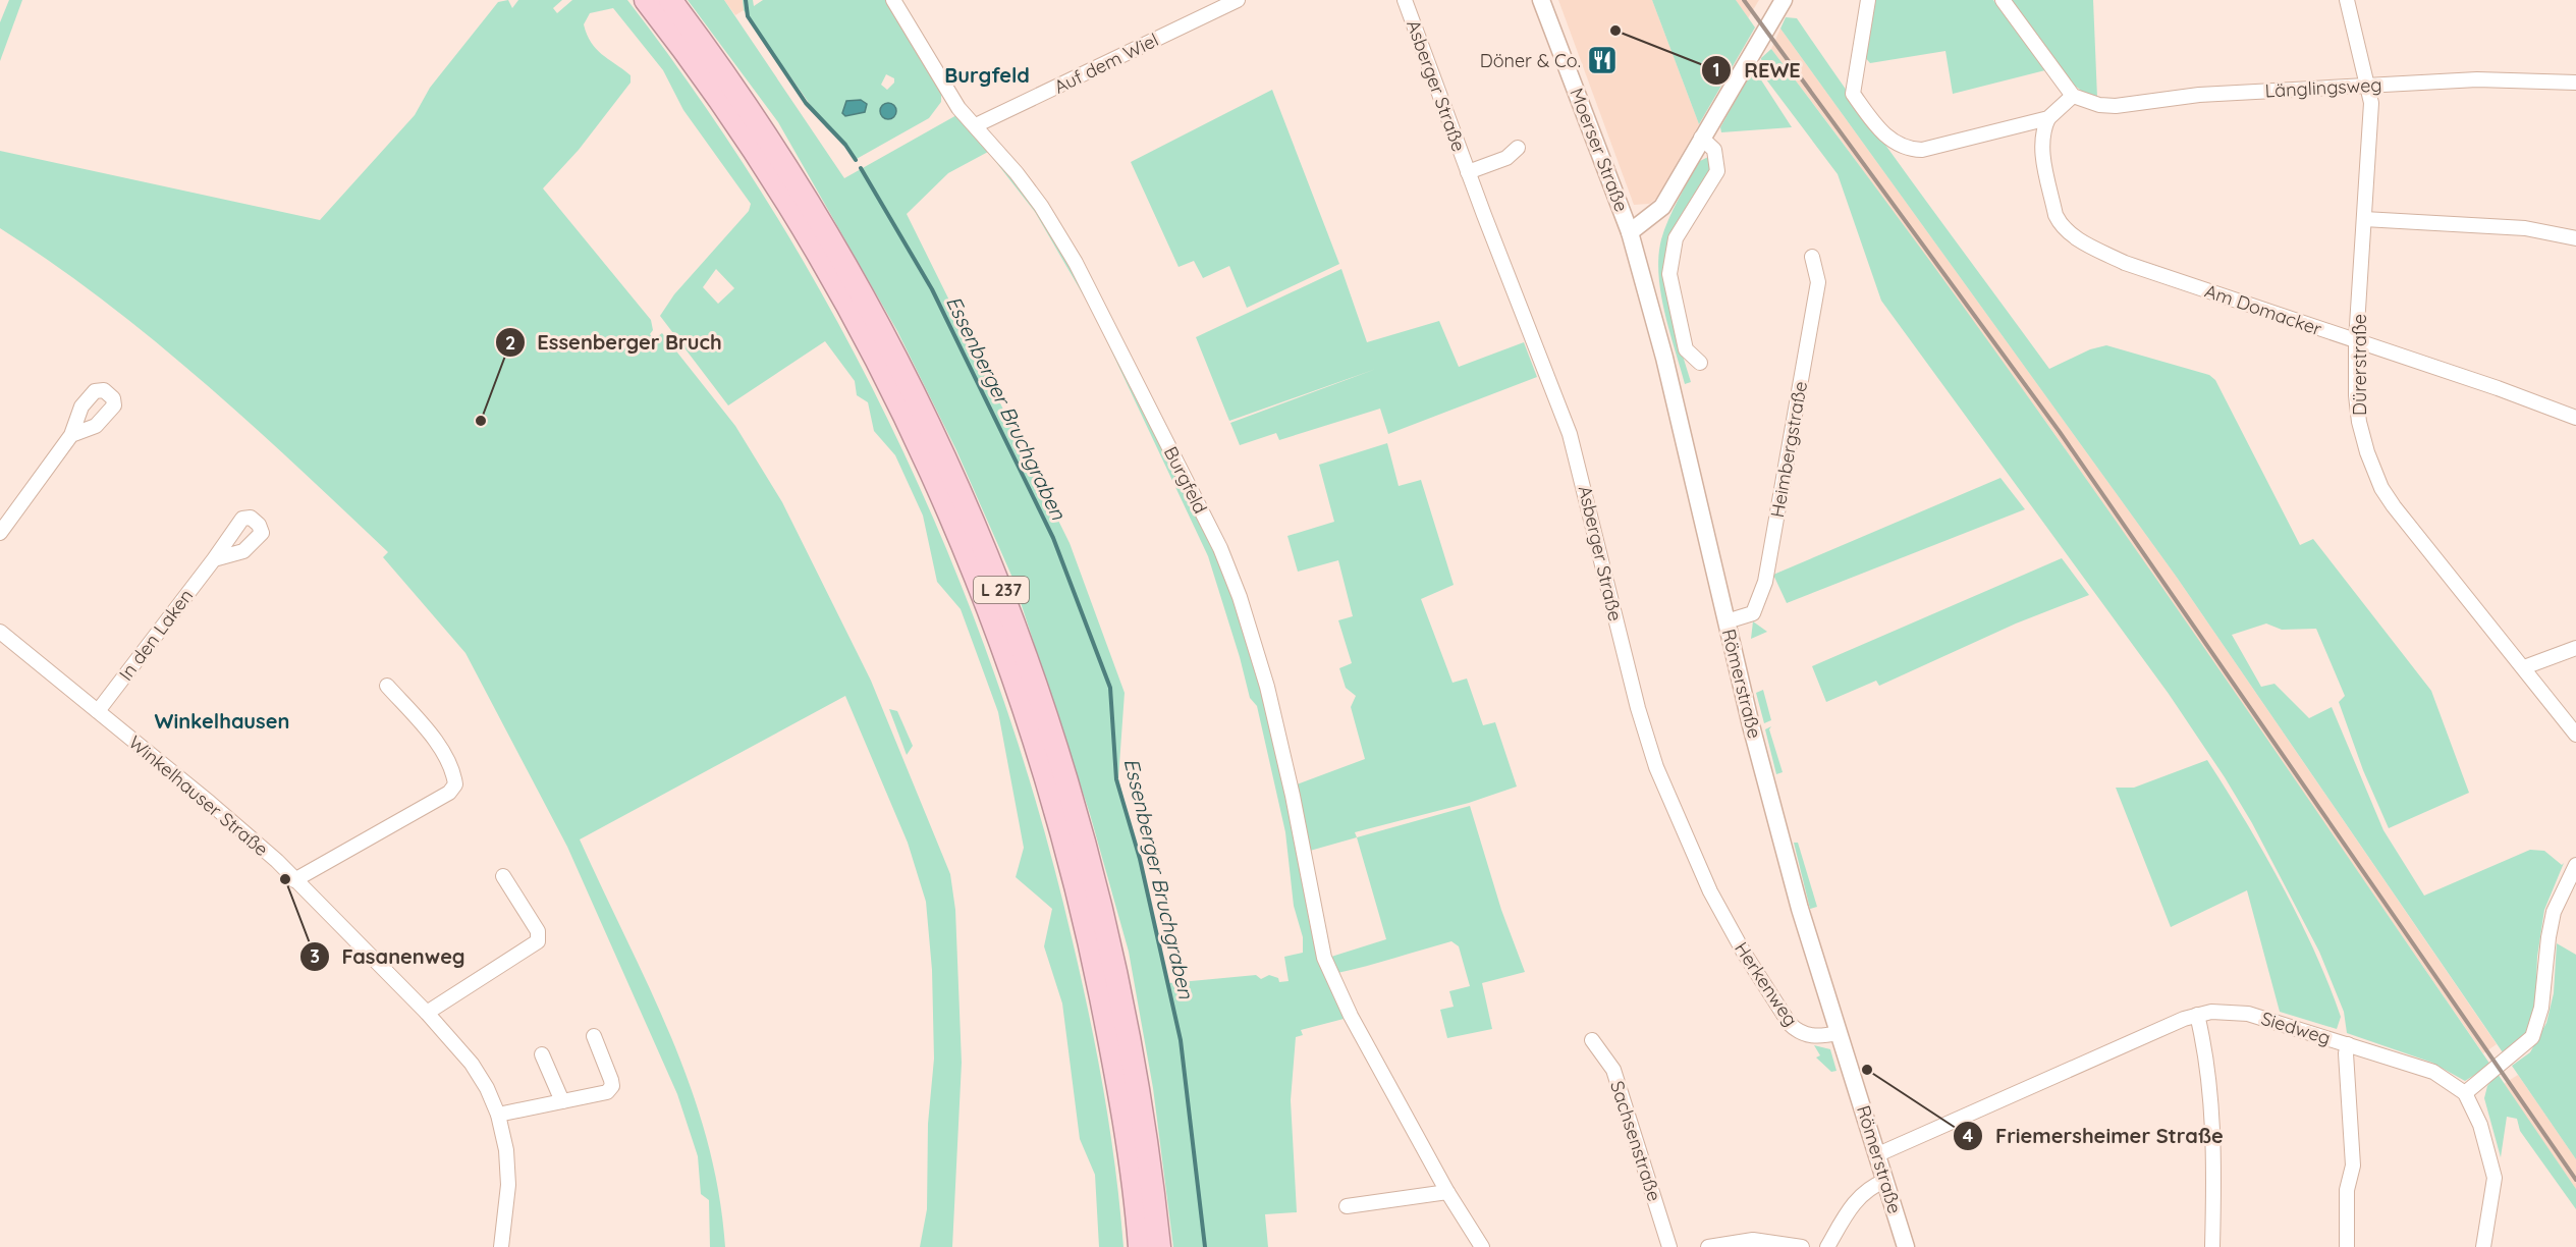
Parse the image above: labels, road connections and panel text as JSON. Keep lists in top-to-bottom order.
{
  "streets": {
    "highway": ["L 237"],
    "street": [
      "Auf dem Wiel",
      "Asberger Straße",
      "Länglingsweg",
      "Moerser Straße",
      "Am Domacker",
      "Dürerstraße",
      "Heimbergstraße",
      "Burgfeld",
      "In den Laken",
      "Römerstraße",
      "Winkelhauser Straße",
      "Herkenweg",
      "Siedweg",
      "Sachsenstraße"
    ]
  },
  "crossings": [
    ["Auf dem Wiel", "Burgfeld"],
    ["Asberger Straße", "Herkenweg"],
    ["Länglingsweg", "Dürerstraße"],
    ["Moerser Straße", "Römerstraße"],
    ["Am Domacker", "Dürerstraße"],
    ["Heimbergstraße", "Römerstraße"],
    ["In den Laken", "Winkelhauser Straße"],
    ["Römerstraße", "Herkenweg"],
    ["Römerstraße", "Siedweg"]
  ],
  "districts": ["Burgfeld", "Winkelhausen"],
  "water": ["Essenberger Bruchgraben"],
  "places": {
    "other": [
      "REWE",
      "Essenberger Bruch",
      "Fasanenweg",
      "Friemersheimer Straße"
    ],
    "restaurant": ["Döner & Co."]
  }
}
